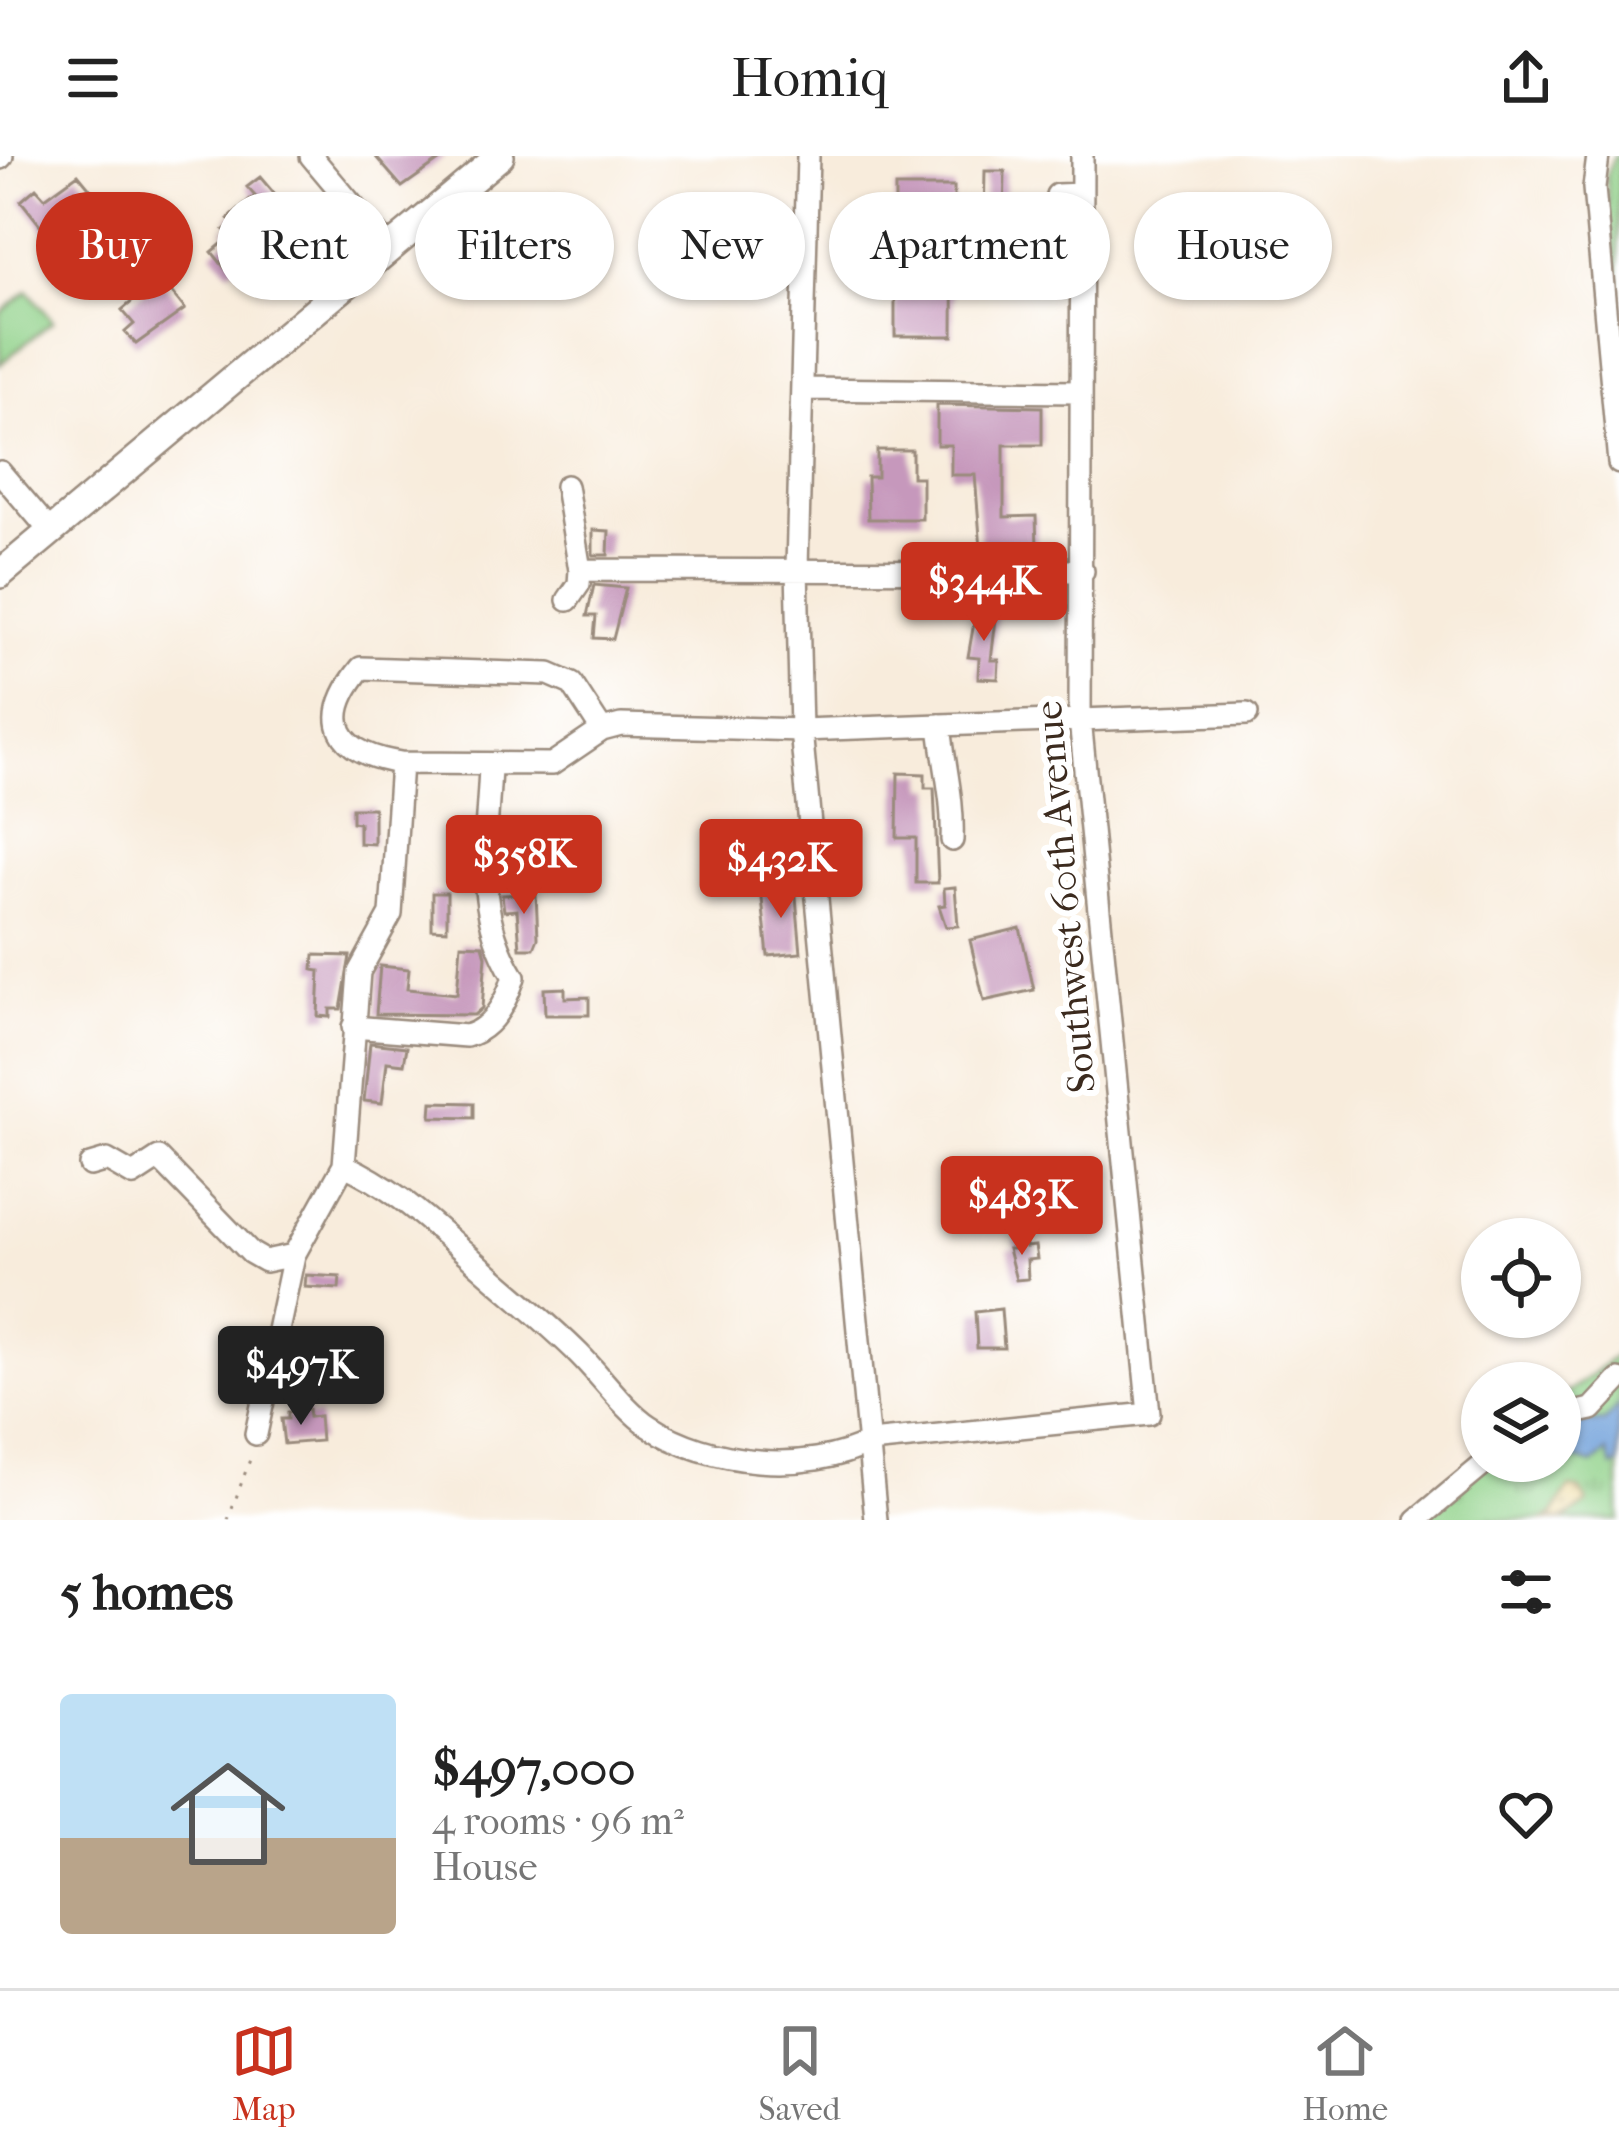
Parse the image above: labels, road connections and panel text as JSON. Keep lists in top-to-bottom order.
{
  "streets": {
    "street": ["Southwest 60th Avenue"]
  },
  "page": {
    "header": "Homiq",
    "chip": [
      "Buy",
      "Rent",
      "Filters",
      "New",
      "Apartment",
      "House"
    ],
    "price": [
      "$344K",
      "$358K",
      "$432K",
      "$483K",
      "$497K"
    ],
    "heading": "5 homes",
    "list": [
      {
        "name": "$497,000",
        "note": "4 rooms · 96 m² · House"
      }
    ],
    "tabs": ["Map", "Saved", "Home"]
  }
}
